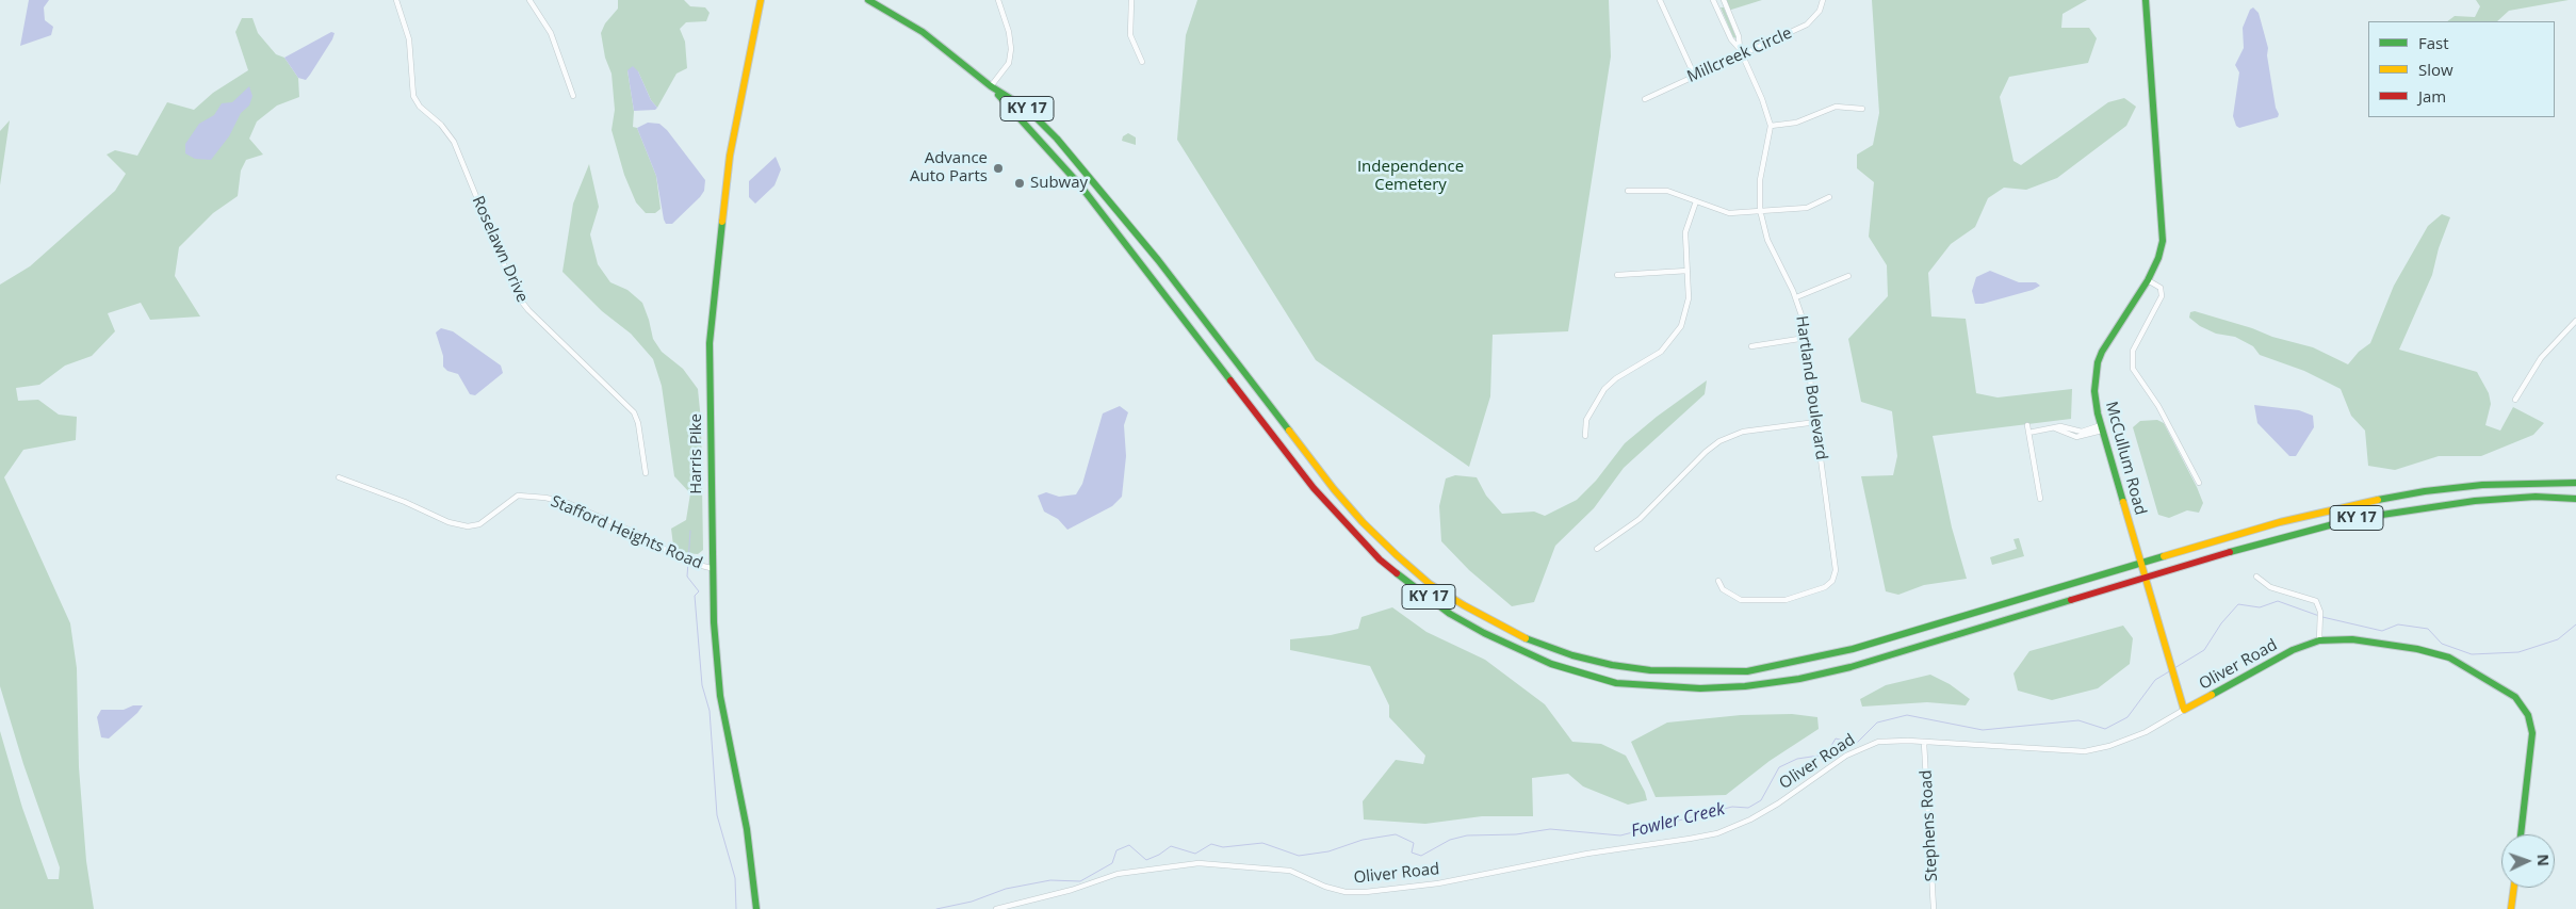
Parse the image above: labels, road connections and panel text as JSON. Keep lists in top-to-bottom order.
{
  "streets": {
    "main road": [
      "KY 17",
      "Harris Pike",
      "McCullum Road",
      "Oliver Road"
    ],
    "street": [
      "Millcreek Circle",
      "Roselawn Drive",
      "Hartland Boulevard",
      "Stafford Heights Road",
      "Stephens Road"
    ]
  },
  "crossings": [
    ["Millcreek Circle", "Hartland Boulevard"],
    ["KY 17", "McCullum Road"],
    ["Harris Pike", "Stafford Heights Road"],
    ["McCullum Road", "Oliver Road"],
    ["Oliver Road", "Stephens Road"]
  ],
  "water": ["Fowler Creek"],
  "parks": ["Independence Cemetery"],
  "places": ["Advance Auto Parts", "Subway"],
  "legend": ["Fast", "Slow", "Jam"],
  "north": "right"
}
